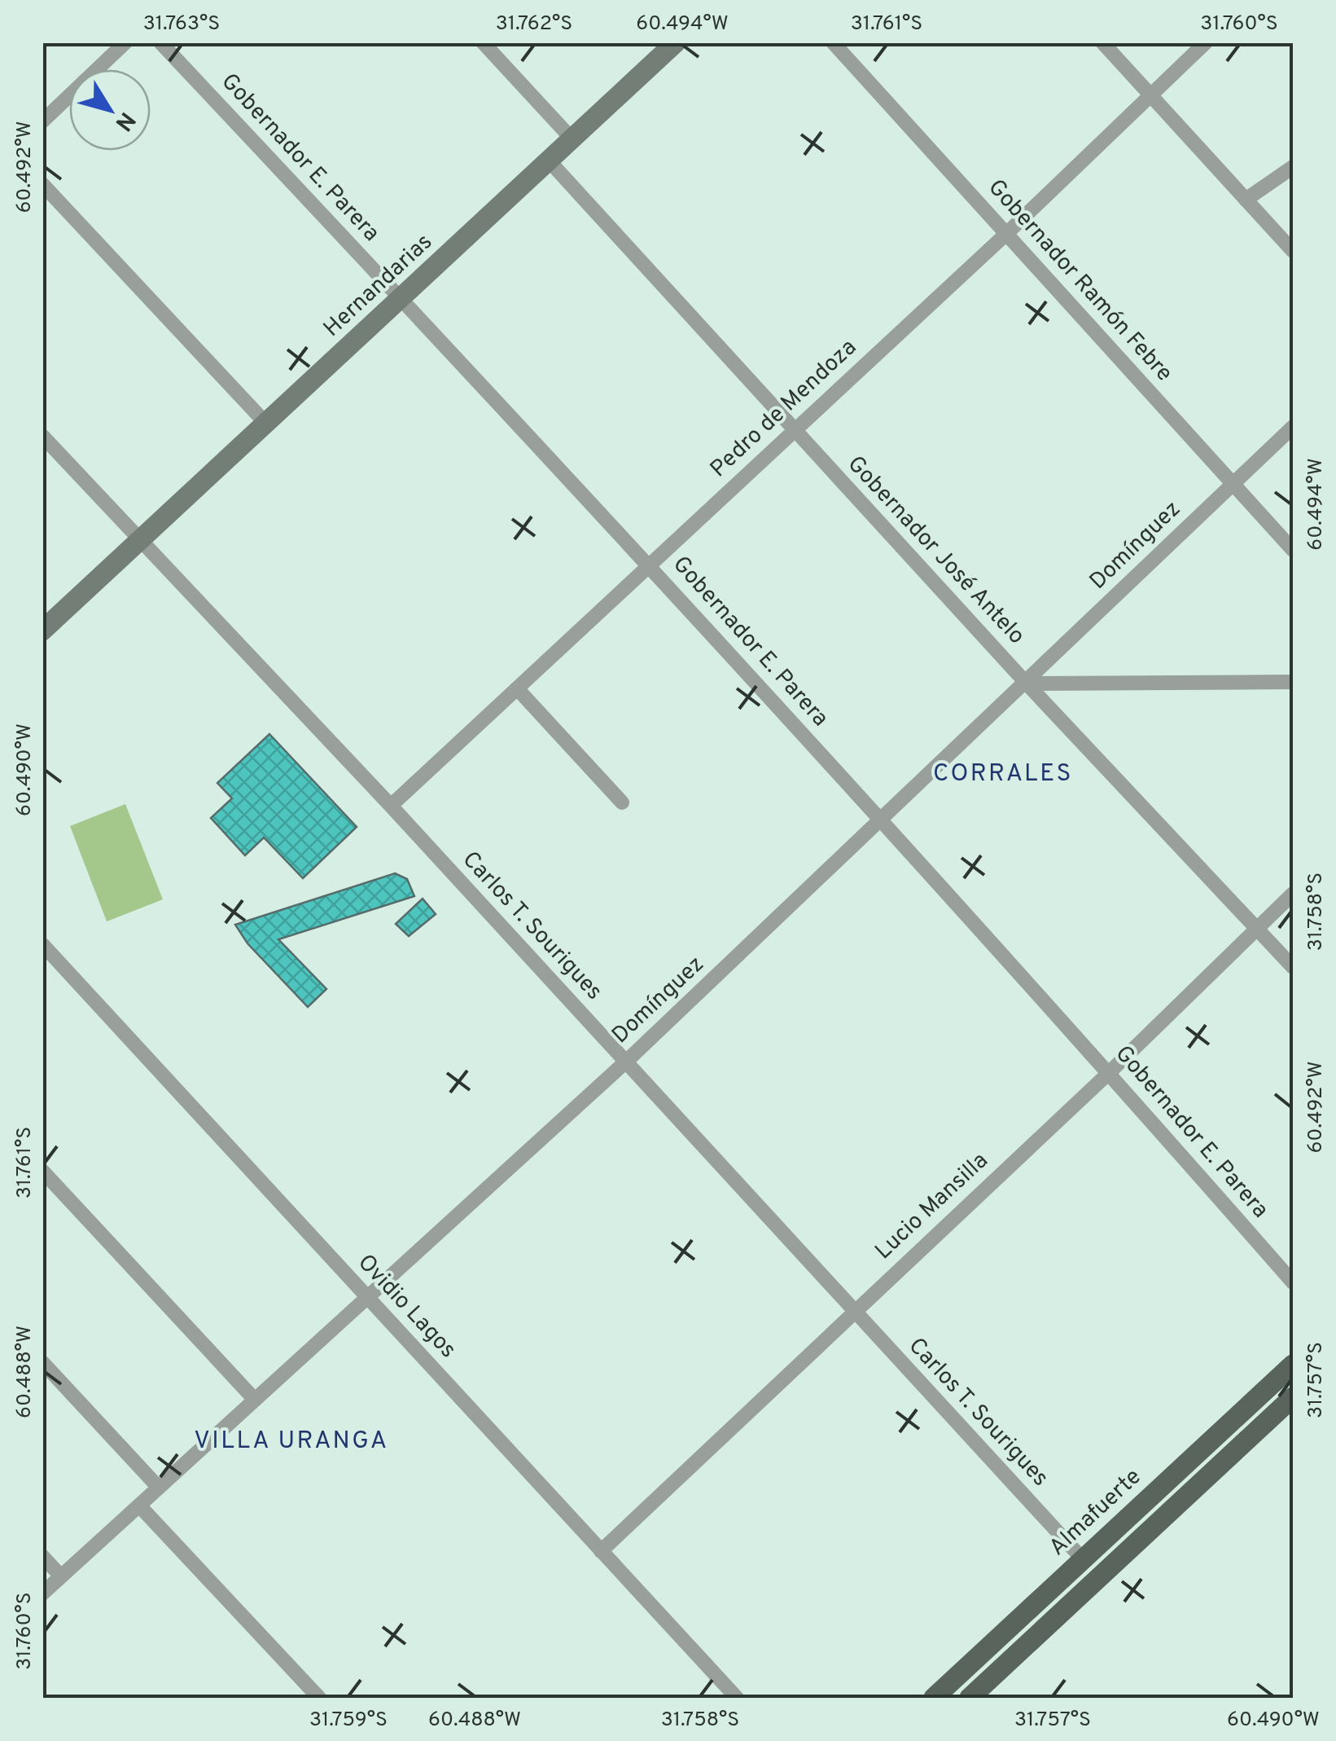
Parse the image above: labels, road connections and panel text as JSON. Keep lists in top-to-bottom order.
{
  "streets": {
    "main road": ["Almafuerte"],
    "street": [
      "Gobernador E. Parera",
      "Gobernador Ramón Febre",
      "Hernandarias",
      "Pedro de Mendoza",
      "Domínguez",
      "Gobernador José Antelo",
      "Carlos T. Sourigues",
      "Lucio Mansilla",
      "Ovidio Lagos"
    ]
  },
  "crossings": [
    ["Gobernador E. Parera", "Hernandarias"],
    ["Gobernador E. Parera", "Pedro de Mendoza"],
    ["Gobernador E. Parera", "Domínguez"],
    ["Gobernador E. Parera", "Lucio Mansilla"],
    ["Gobernador Ramón Febre", "Pedro de Mendoza"],
    ["Gobernador Ramón Febre", "Domínguez"],
    ["Hernandarias", "Gobernador José Antelo"],
    ["Hernandarias", "Carlos T. Sourigues"],
    ["Pedro de Mendoza", "Gobernador José Antelo"],
    ["Pedro de Mendoza", "Carlos T. Sourigues"],
    ["Domínguez", "Gobernador José Antelo"],
    ["Domínguez", "Carlos T. Sourigues"],
    ["Domínguez", "Ovidio Lagos"],
    ["Gobernador José Antelo", "Lucio Mansilla"],
    ["Carlos T. Sourigues", "Lucio Mansilla"],
    ["Carlos T. Sourigues", "Almafuerte"],
    ["Lucio Mansilla", "Ovidio Lagos"]
  ],
  "districts": ["CORRALES", "VILLA URANGA"],
  "north": "bottom right",
  "coordinates": [
    "31.763°S",
    "31.762°S",
    "60.494°W",
    "31.761°S",
    "31.760°S",
    "60.492°W",
    "60.490°W",
    "31.758°S",
    "60.488°W",
    "31.757°S",
    "31.759°S"
  ]
}
